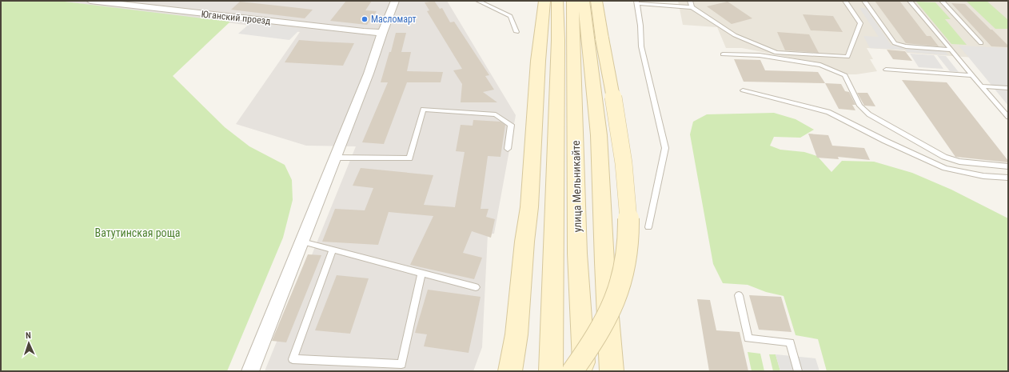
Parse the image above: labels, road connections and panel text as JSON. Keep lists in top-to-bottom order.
{
  "streets": {
    "main road": ["улица Мельникайте"],
    "street": ["Юганский проезд"]
  },
  "parks": ["Ватутинская роща"],
  "places": ["Масломарт"],
  "north": "top"
}
